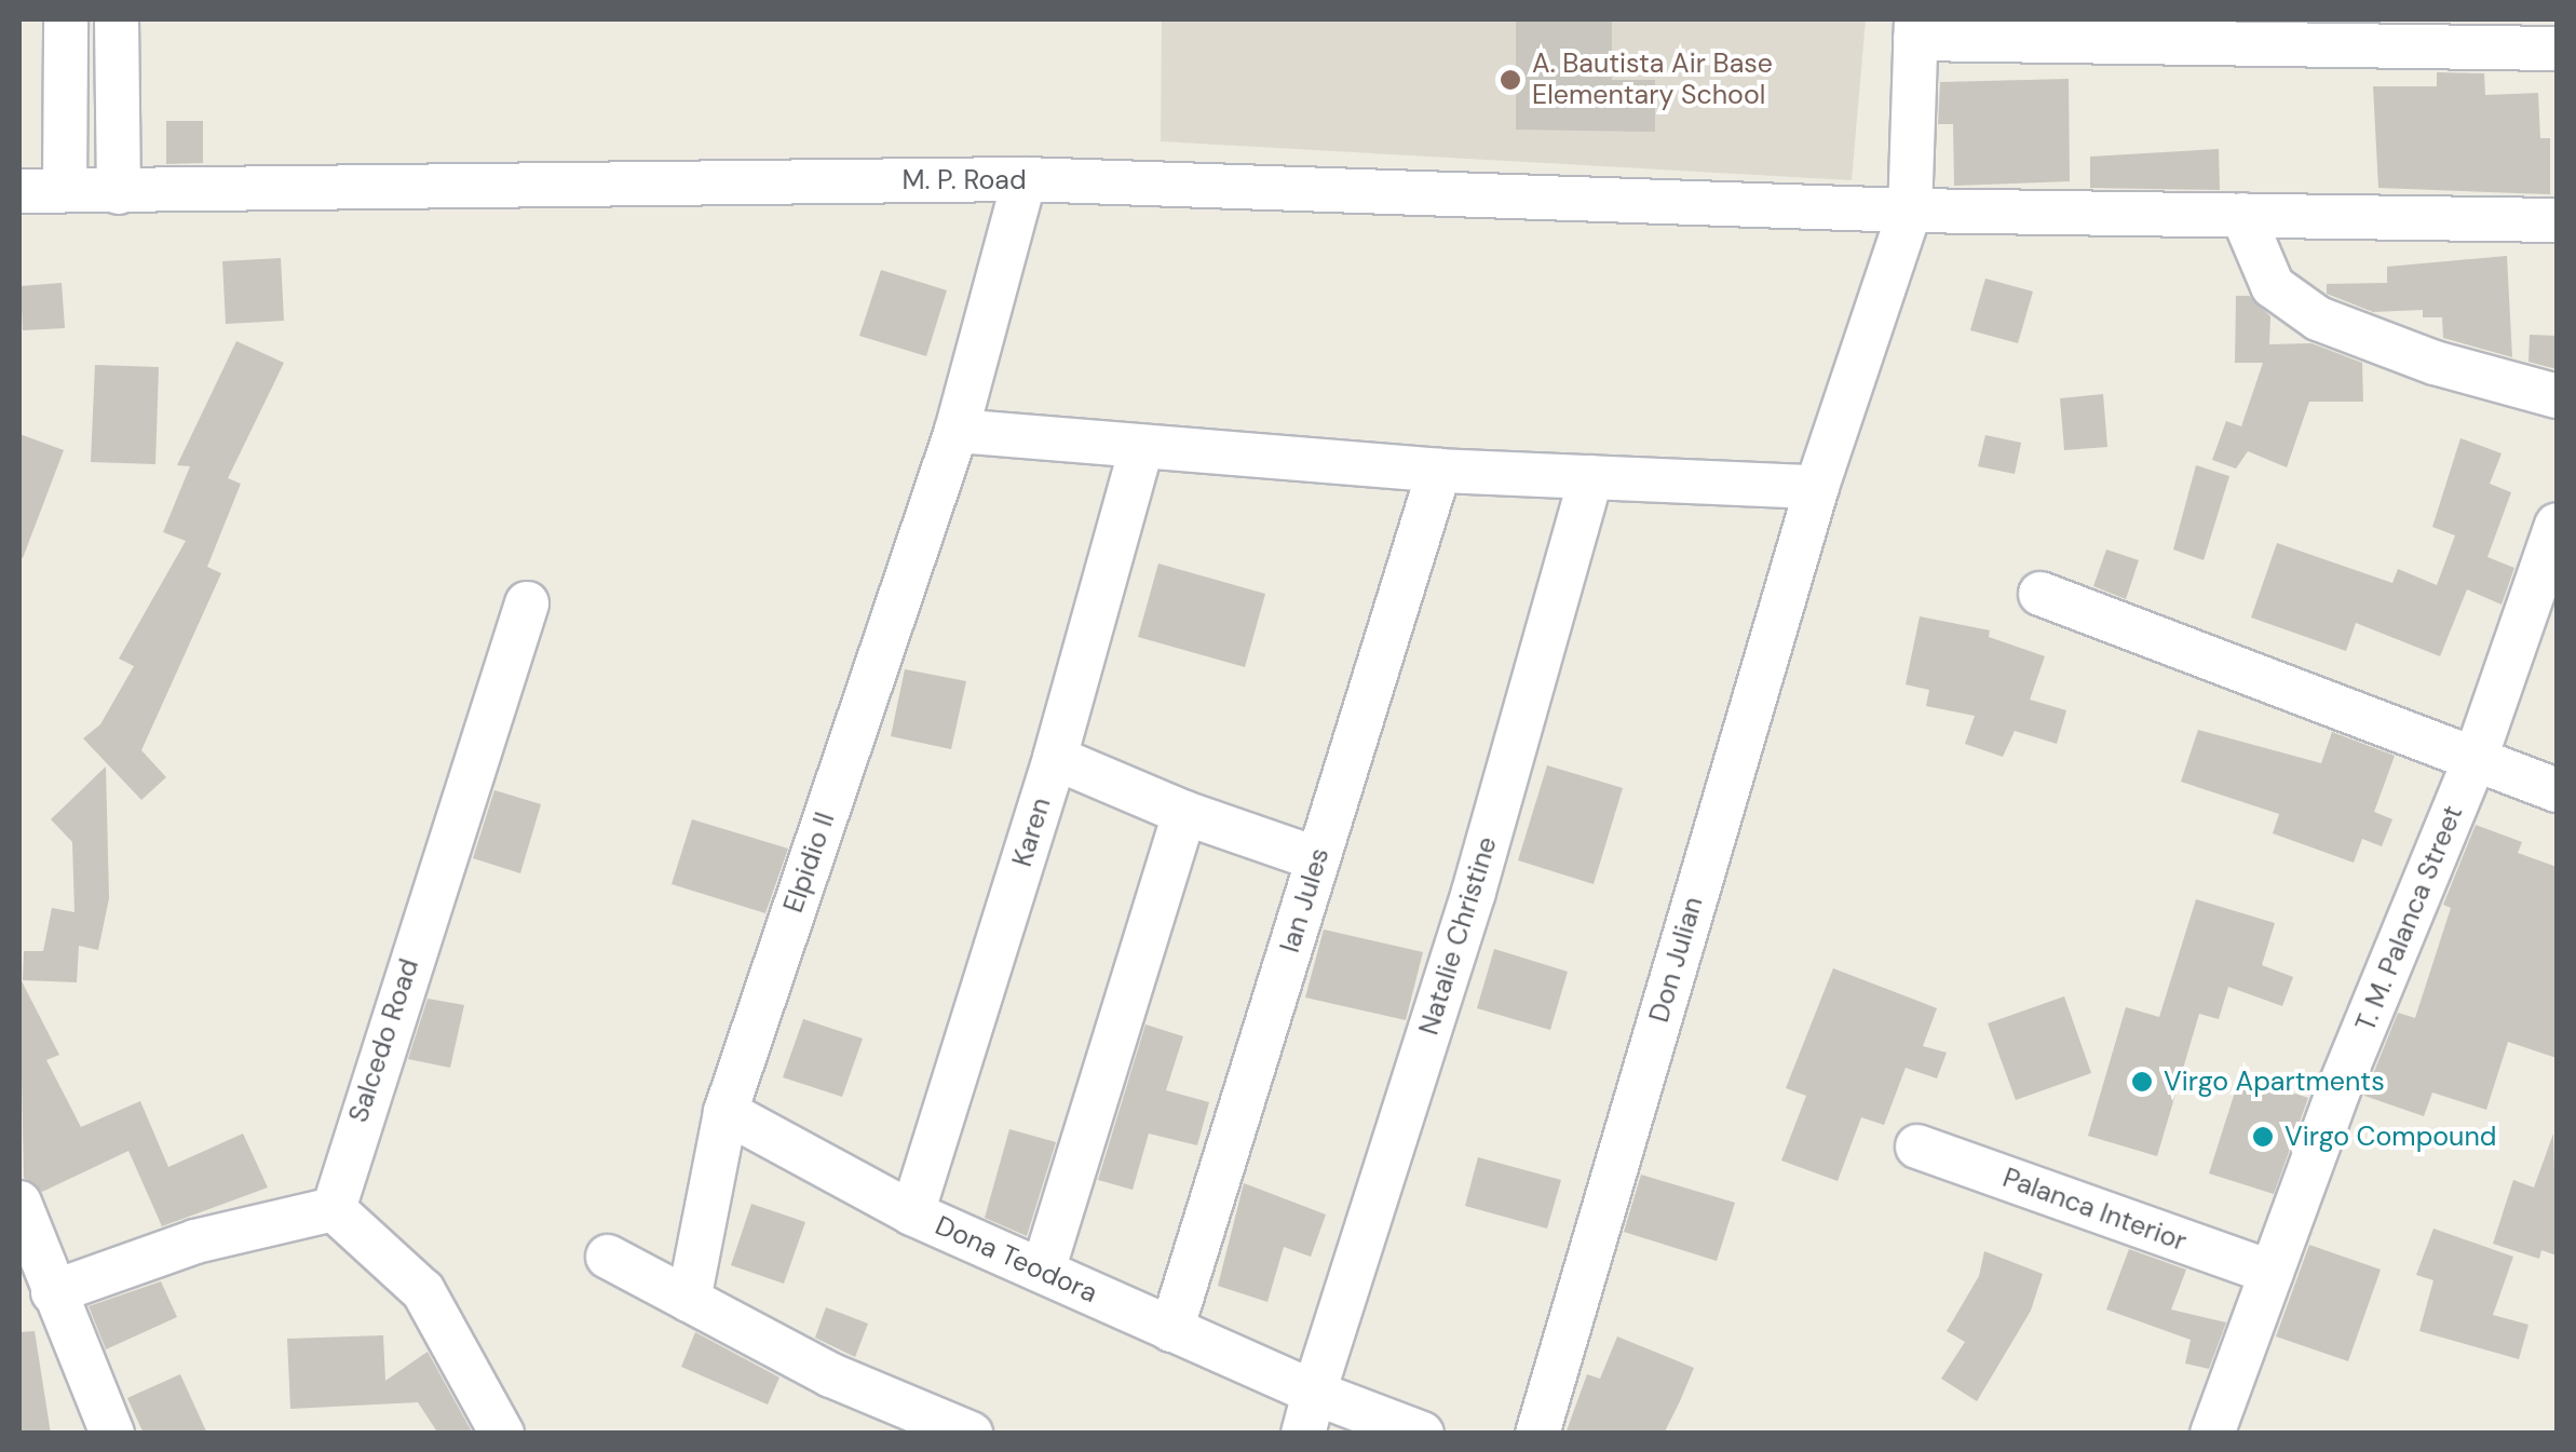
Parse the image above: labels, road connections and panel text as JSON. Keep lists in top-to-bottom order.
{
  "streets": {
    "street": [
      "M. P. Road",
      "Karen",
      "Elpidio II",
      "Ian Jules",
      "T. M. Palanca Street",
      "Natalie Christine",
      "Don Julian",
      "Salcedo Road",
      "Palanca Interior",
      "Dona Teodora"
    ]
  },
  "crossings": [
    ["M. P. Road", "Elpidio II"],
    ["M. P. Road", "Don Julian"],
    ["Karen", "Dona Teodora"],
    ["Elpidio II", "Dona Teodora"],
    ["Ian Jules", "Dona Teodora"],
    ["T. M. Palanca Street", "Palanca Interior"],
    ["Natalie Christine", "Dona Teodora"]
  ],
  "places": ["A. Bautista Air Base Elementary School", "Virgo Apartments", "Virgo Compound"]
}
